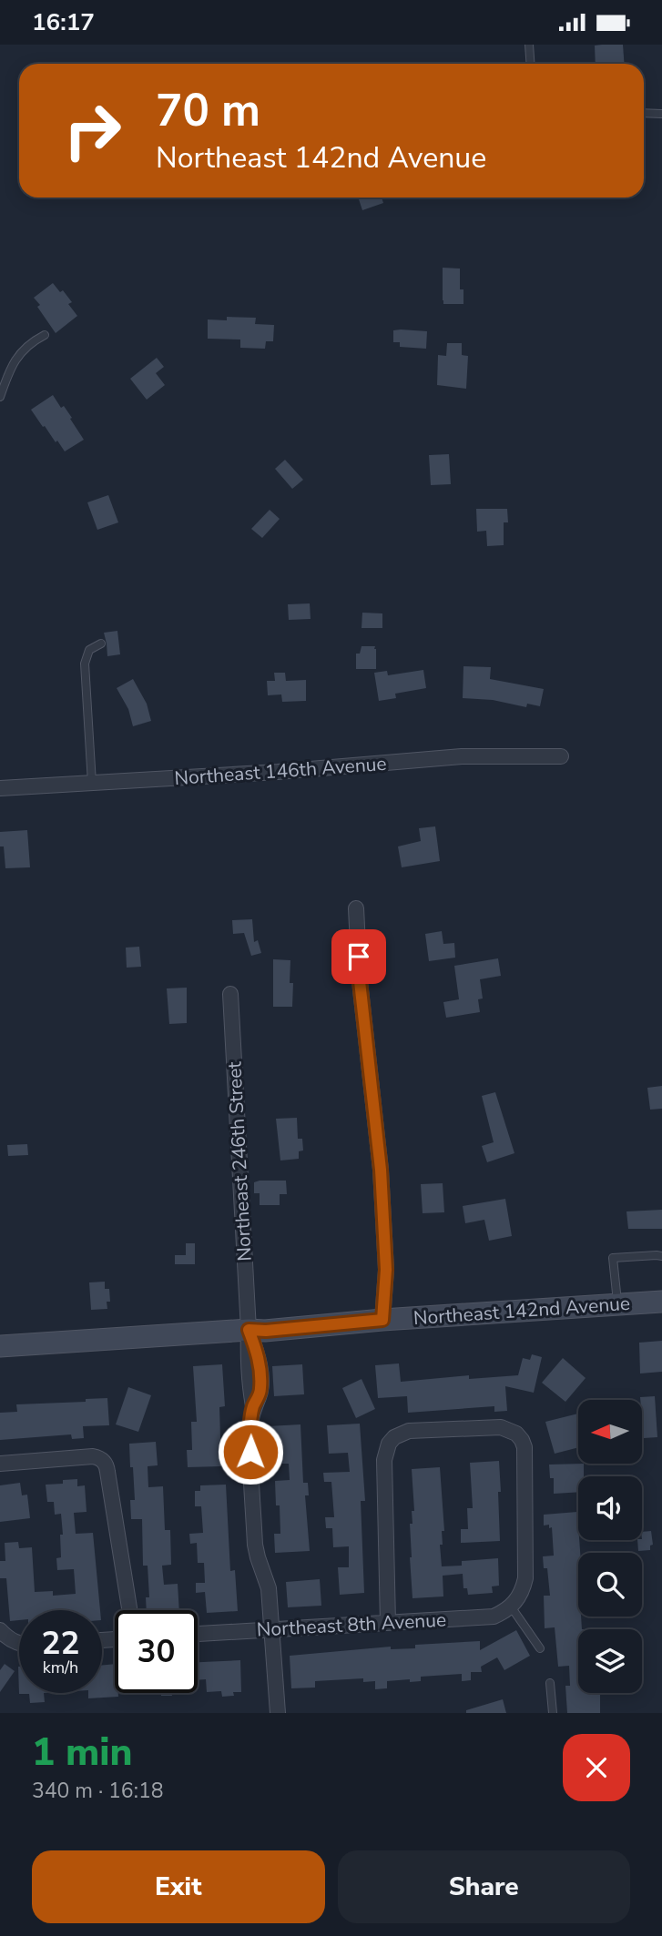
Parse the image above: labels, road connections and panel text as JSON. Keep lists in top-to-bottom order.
{
  "streets": {
    "main road": ["Northeast 142nd Avenue"],
    "street": ["Northeast 146th Avenue", "Northeast 246th Street", "Northeast 8th Avenue"]
  },
  "crossings": [
    ["Northeast 246th Street", "Northeast 142nd Avenue"],
    ["Northeast 246th Street", "Northeast 8th Avenue"]
  ],
  "north": "left",
  "page": {
    "status": "16:17",
    "turn": ["70 m", "Northeast 142nd Avenue"],
    "speed": "22 km/h",
    "limit": "30",
    "heading": ["1 min", "340 m · 16:18"],
    "buttons": ["Exit", "Share"]
  }
}
